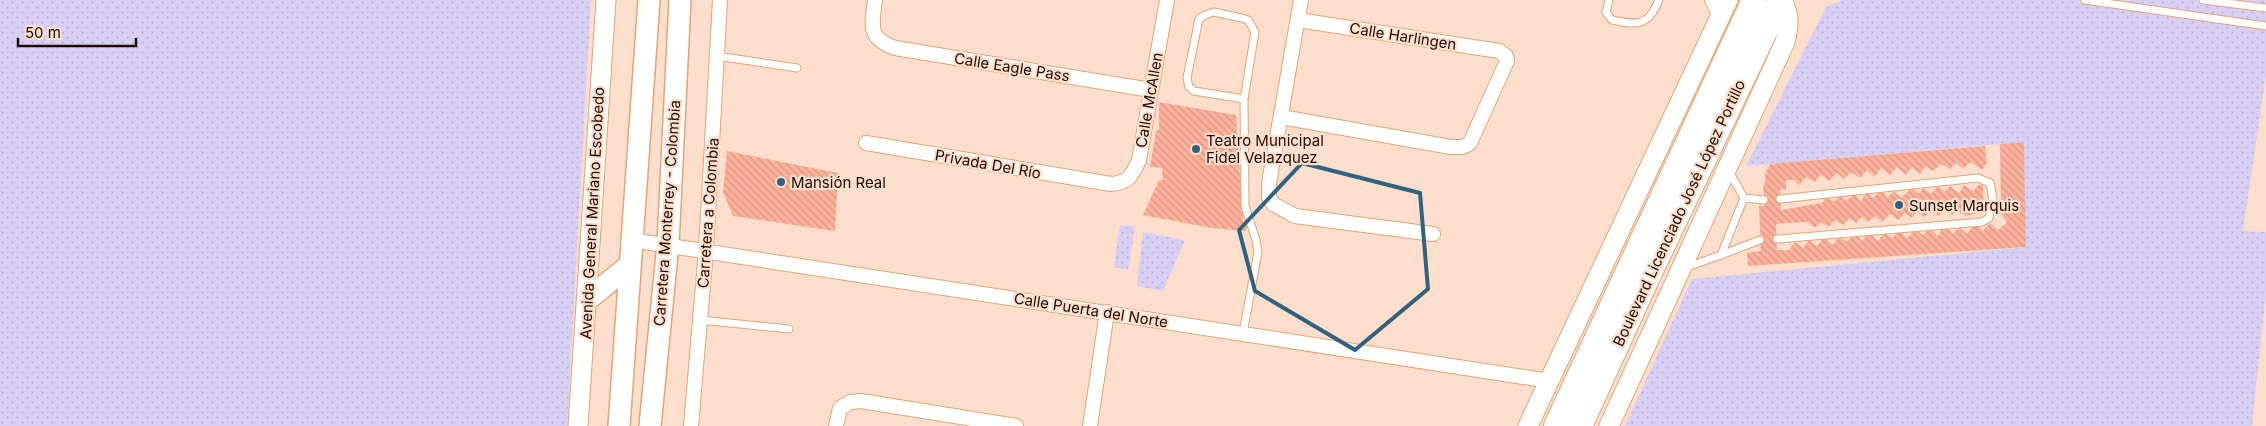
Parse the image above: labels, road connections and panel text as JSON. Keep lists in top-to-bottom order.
{
  "streets": {
    "highway": ["Boulevard Licenciado José López Portillo"],
    "main road": ["Carretera Monterrey - Colombia"],
    "street": [
      "Calle Harlingen",
      "Calle Eagle Pass",
      "Calle McAllen",
      "Privada Del Río",
      "Avenida General Mariano Escobedo",
      "Carretera a Colombia",
      "Calle Puerta del Norte"
    ]
  },
  "crossings": [
    ["Calle Eagle Pass", "Calle McAllen"],
    ["Calle McAllen", "Privada Del Río"],
    ["Carretera Monterrey - Colombia", "Calle Puerta del Norte"],
    ["Carretera a Colombia", "Calle Puerta del Norte"]
  ],
  "places": ["Teatro Municipal Fidel Velazquez", "Mansión Real", "Sunset Marquis"],
  "scale_bar": "50 m"
}
